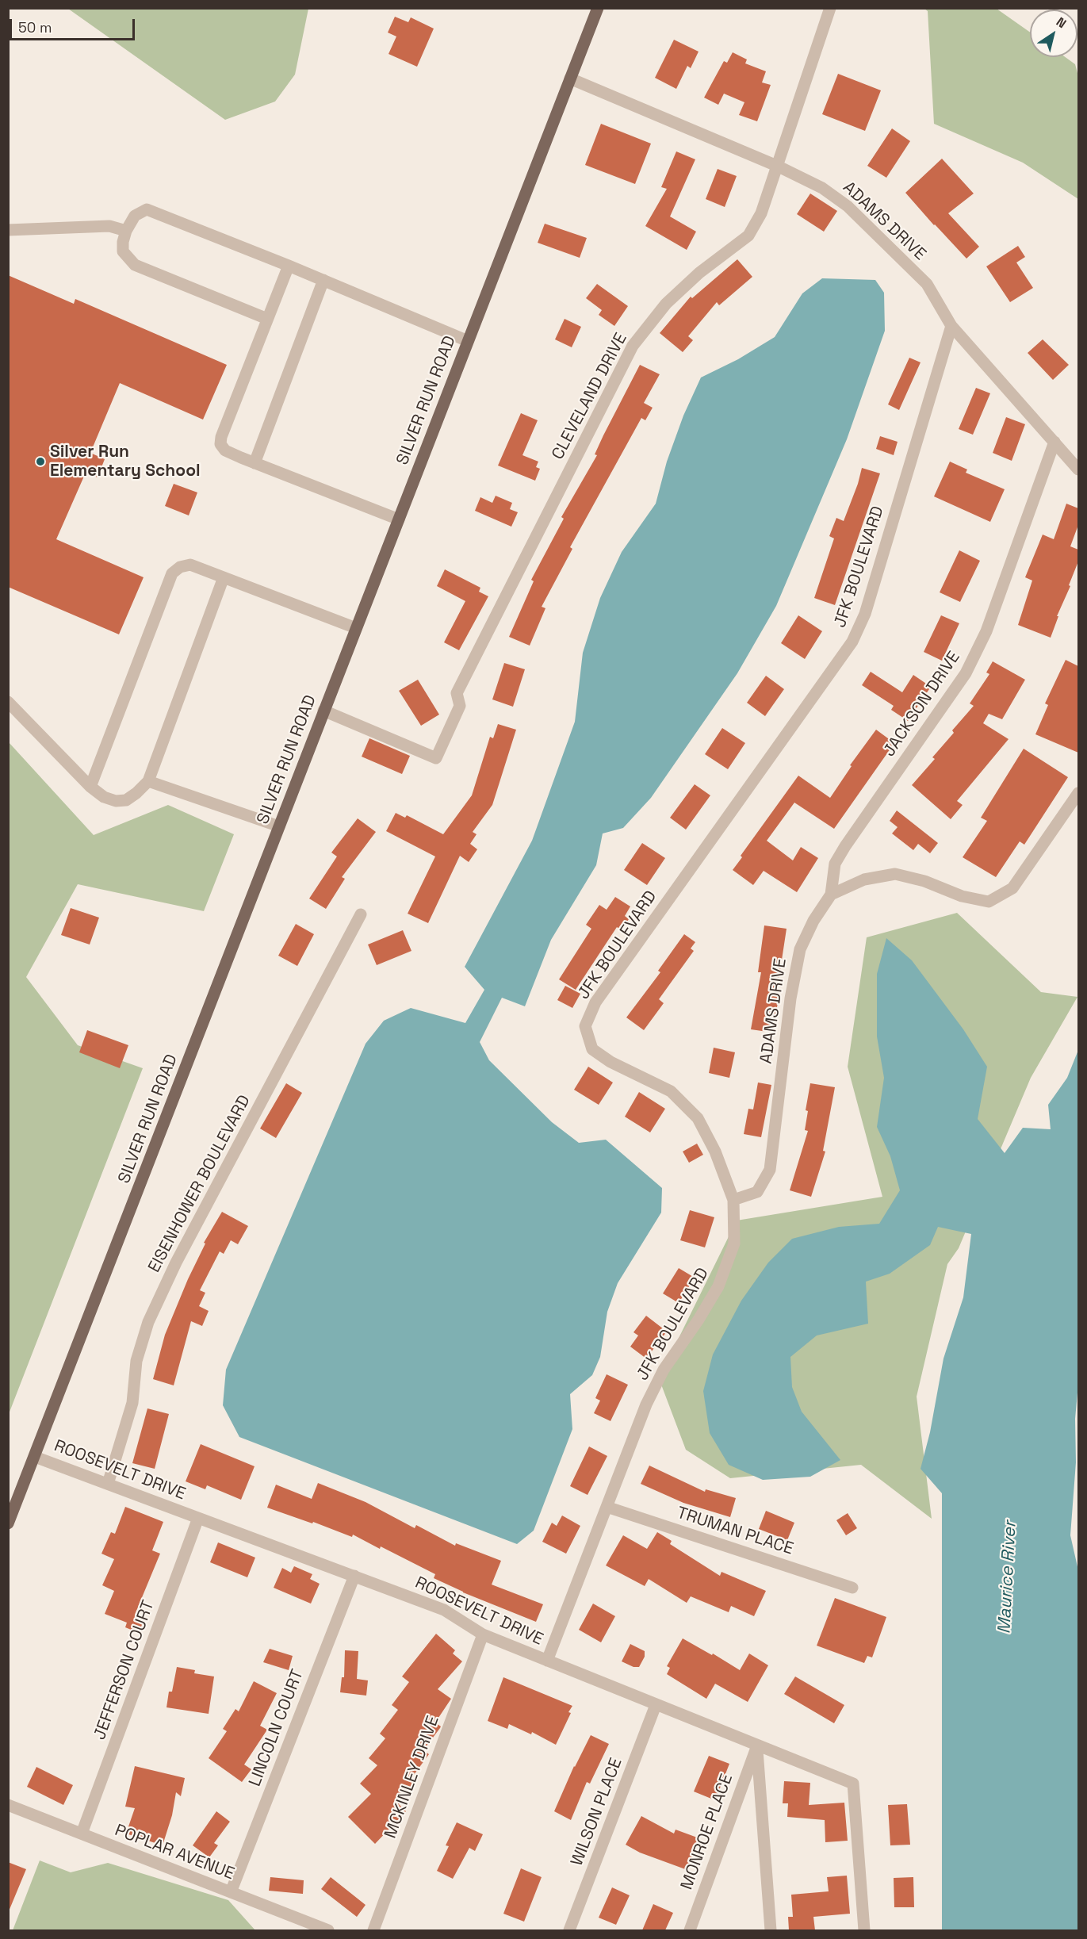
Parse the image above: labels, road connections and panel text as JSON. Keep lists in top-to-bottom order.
{
  "streets": {
    "main road": ["SILVER RUN ROAD"],
    "street": [
      "ADAMS DRIVE",
      "CLEVELAND DRIVE",
      "JFK BOULEVARD",
      "JACKSON DRIVE",
      "EISENHOWER BOULEVARD",
      "ROOSEVELT DRIVE",
      "TRUMAN PLACE",
      "JEFFERSON COURT",
      "LINCOLN COURT",
      "MCKINLEY DRIVE",
      "WILSON PLACE",
      "MONROE PLACE",
      "POPLAR AVENUE"
    ]
  },
  "crossings": [
    ["ADAMS DRIVE", "CLEVELAND DRIVE"],
    ["ADAMS DRIVE", "SILVER RUN ROAD"],
    ["ADAMS DRIVE", "JFK BOULEVARD"],
    ["ADAMS DRIVE", "JACKSON DRIVE"],
    ["CLEVELAND DRIVE", "SILVER RUN ROAD"],
    ["SILVER RUN ROAD", "ROOSEVELT DRIVE"],
    ["JFK BOULEVARD", "ROOSEVELT DRIVE"],
    ["JFK BOULEVARD", "TRUMAN PLACE"],
    ["EISENHOWER BOULEVARD", "ROOSEVELT DRIVE"],
    ["ROOSEVELT DRIVE", "JEFFERSON COURT"],
    ["ROOSEVELT DRIVE", "LINCOLN COURT"],
    ["ROOSEVELT DRIVE", "MCKINLEY DRIVE"],
    ["ROOSEVELT DRIVE", "WILSON PLACE"],
    ["ROOSEVELT DRIVE", "MONROE PLACE"],
    ["JEFFERSON COURT", "POPLAR AVENUE"],
    ["LINCOLN COURT", "POPLAR AVENUE"]
  ],
  "water": ["Maurice River"],
  "places": ["Silver Run Elementary School"],
  "scale_bar": "50 m",
  "north": "top right"
}
